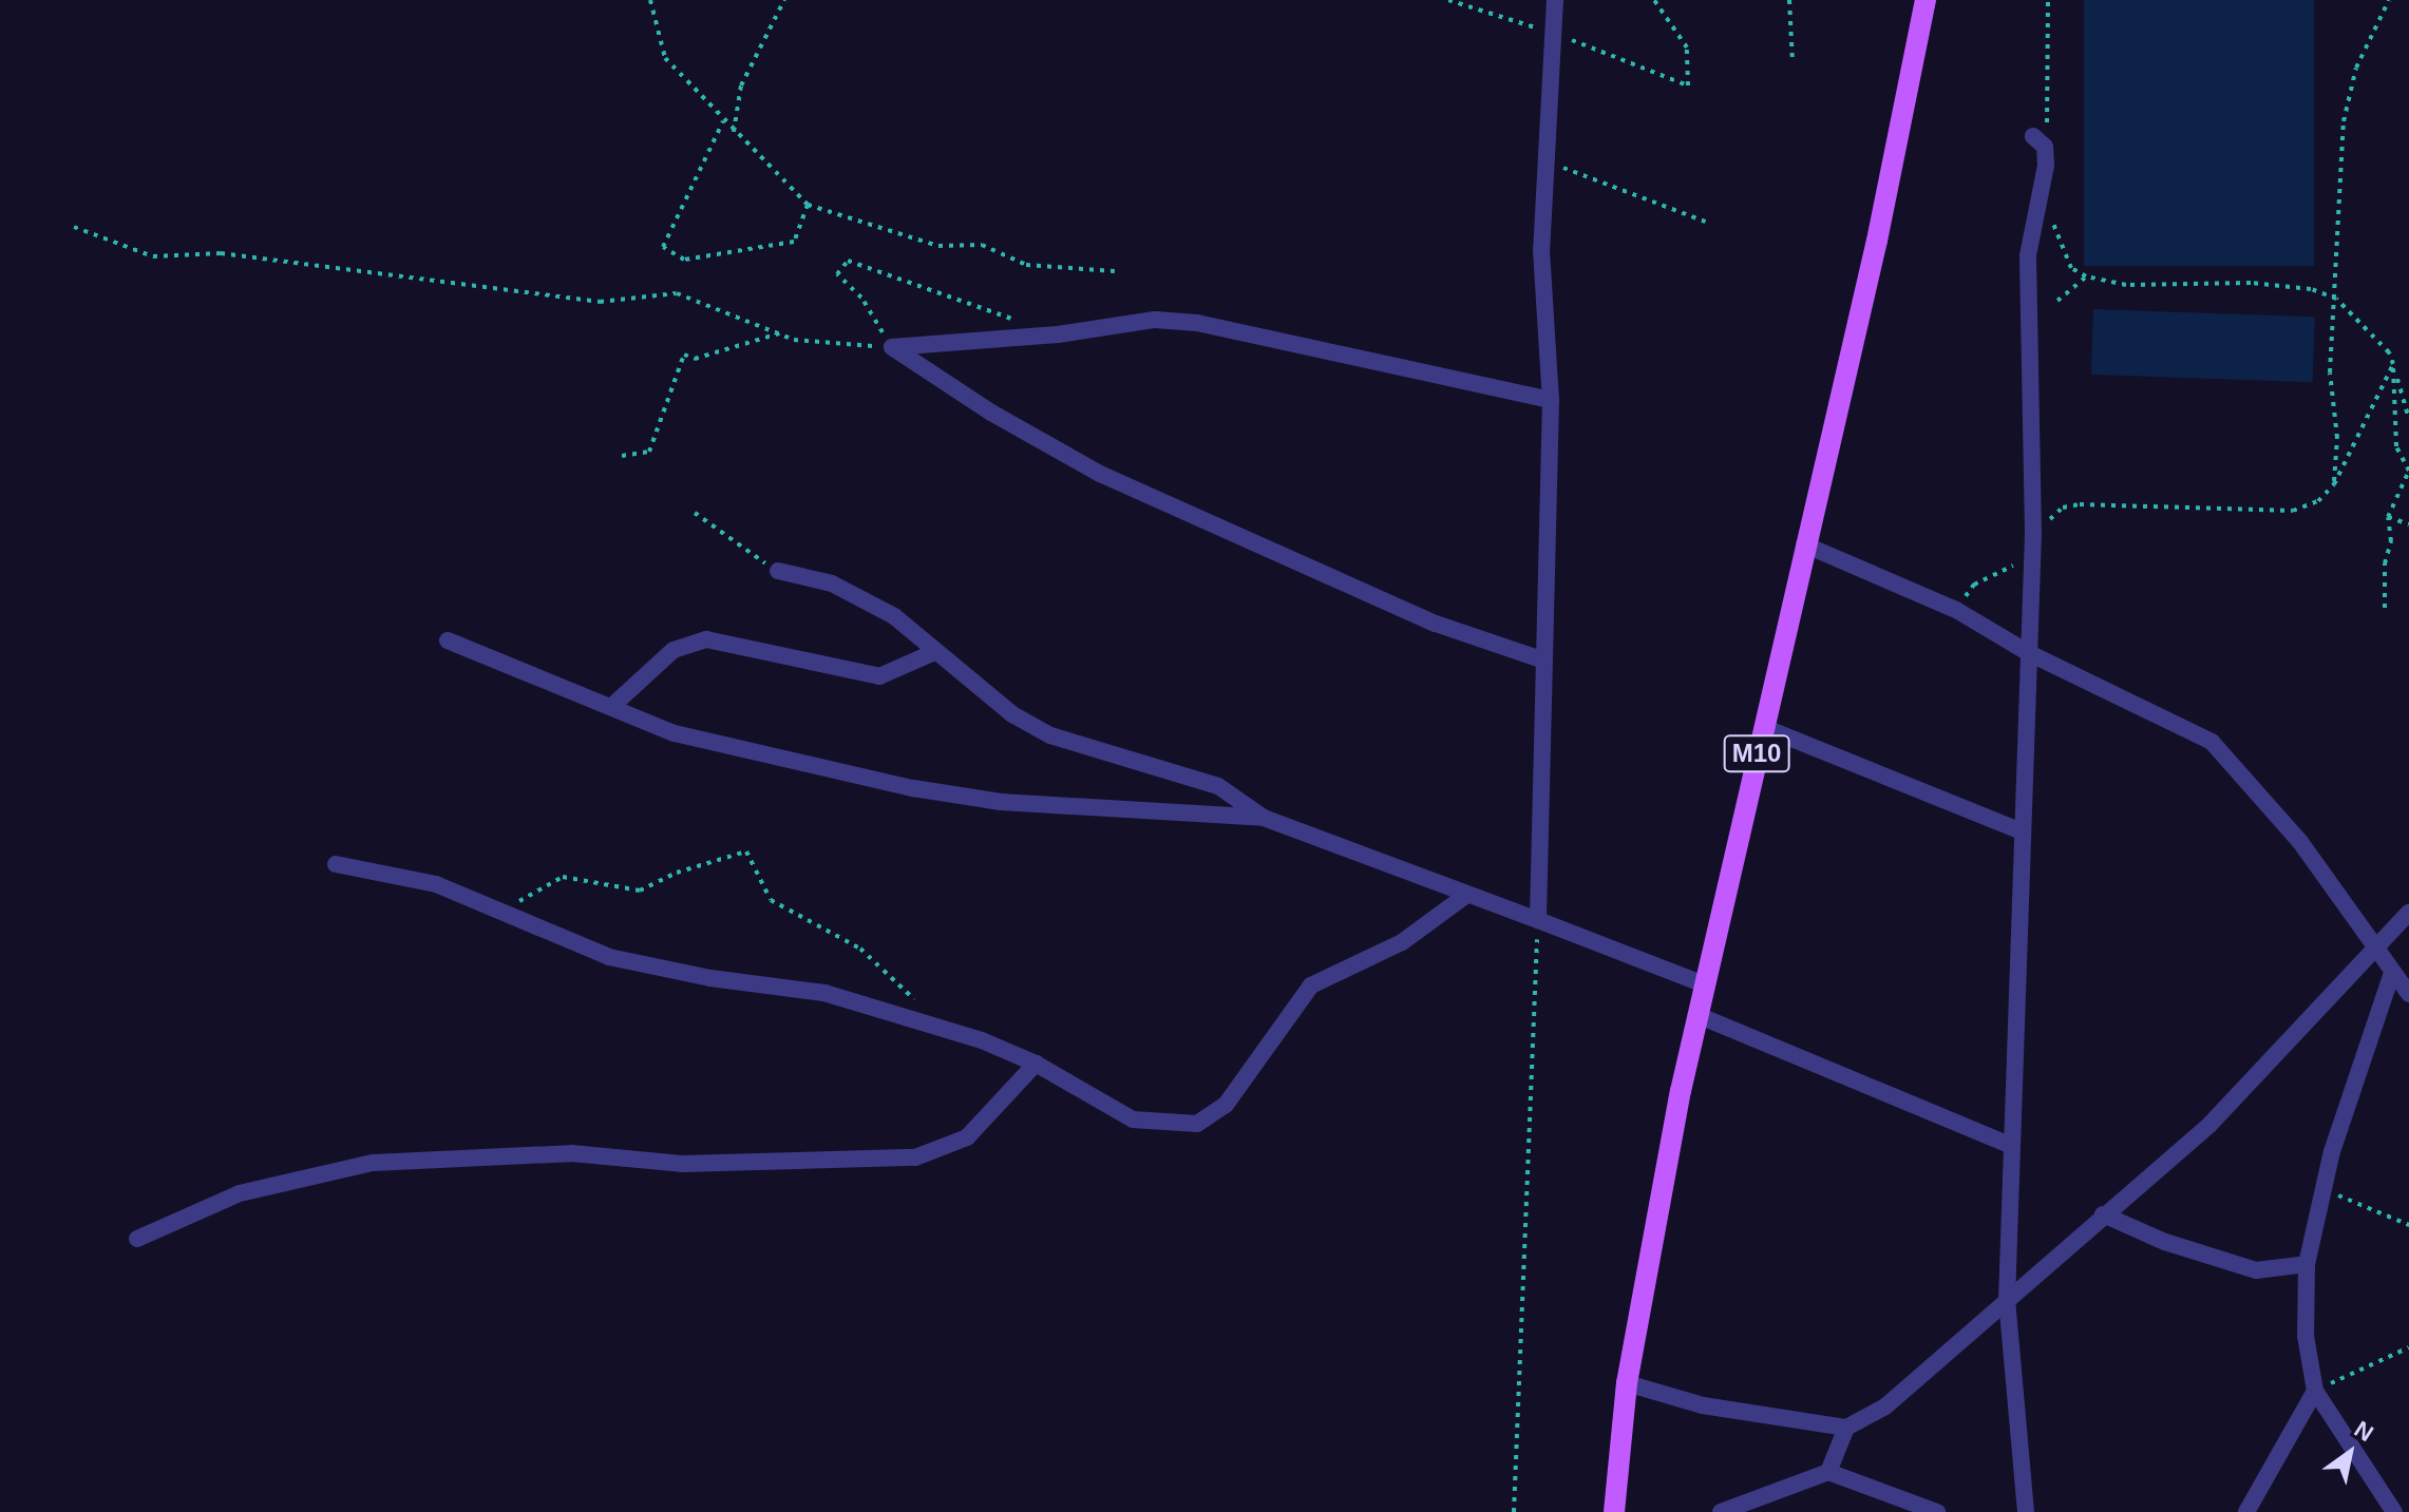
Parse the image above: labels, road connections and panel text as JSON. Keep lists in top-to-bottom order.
{
  "streets": {
    "main road": ["M10"]
  },
  "north": "top right"
}
